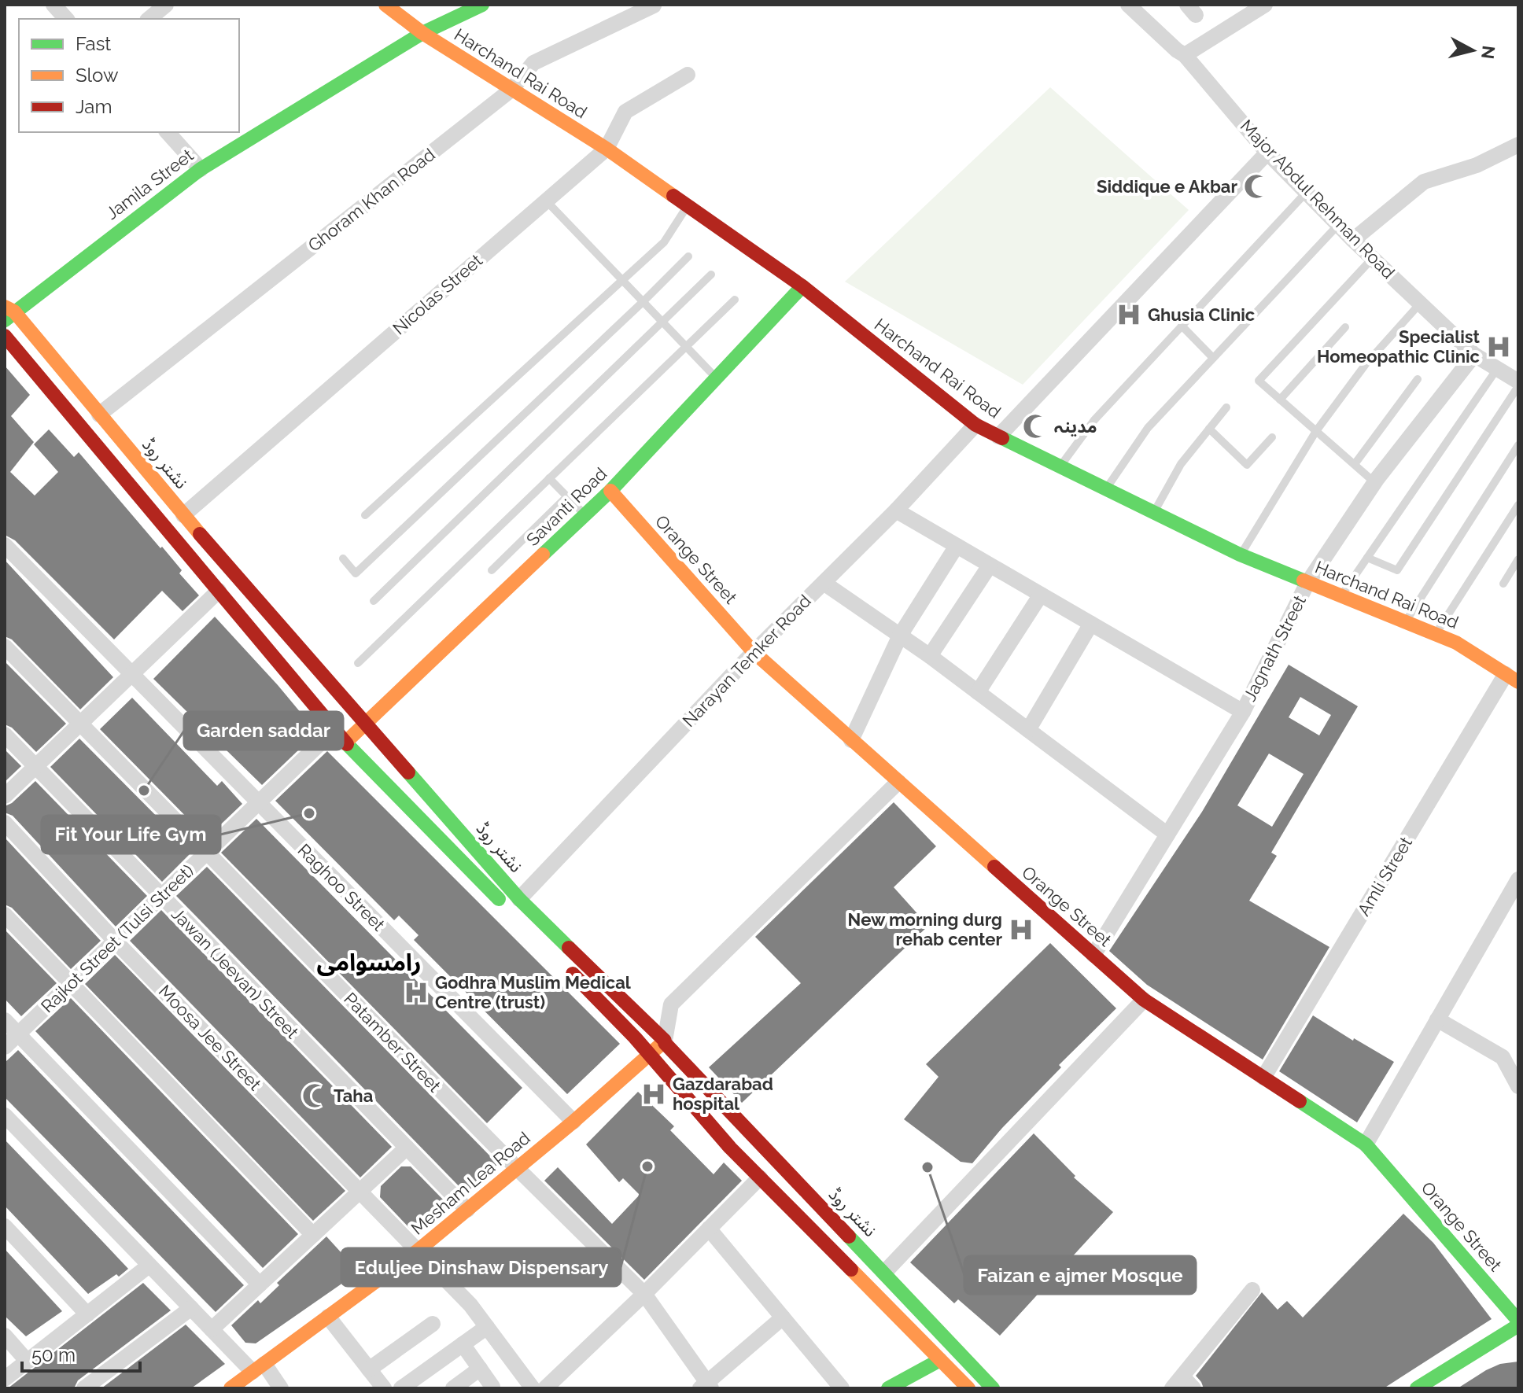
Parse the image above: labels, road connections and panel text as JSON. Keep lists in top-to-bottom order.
{
  "streets": {
    "main road": [
      "Harchand Rai Road",
      "Jamila Street",
      "نشتر روڈ",
      "Savanti Road",
      "Orange Street",
      "Mesham Lea Road"
    ],
    "street": [
      "Major Abdul Rehman Road",
      "Ghoram Khan Road",
      "Nicolas Street",
      "Jagnath Street",
      "Narayan Temker Road",
      "Amli Street",
      "Raghoo Street",
      "Rajkot Street (Tulsi Street)",
      "Jawan (Jeevan) Street",
      "Moosa Jee Street",
      "Patamber Street"
    ]
  },
  "crossings": [
    ["Harchand Rai Road", "Jamila Street"],
    ["Harchand Rai Road", "Ghoram Khan Road"],
    ["Harchand Rai Road", "Nicolas Street"],
    ["Harchand Rai Road", "Savanti Road"],
    ["Harchand Rai Road", "Jagnath Street"],
    ["Harchand Rai Road", "Narayan Temker Road"],
    ["Harchand Rai Road", "Amli Street"],
    ["Jamila Street", "نشتر روڈ"],
    ["Major Abdul Rehman Road", "Jagnath Street"],
    ["Ghoram Khan Road", "نشتر روڈ"],
    ["Nicolas Street", "نشتر روڈ"],
    ["نشتر روڈ", "Savanti Road"],
    ["نشتر روڈ", "Narayan Temker Road"],
    ["نشتر روڈ", "Rajkot Street (Tulsi Street)"],
    ["نشتر روڈ", "Mesham Lea Road"],
    ["Savanti Road", "Orange Street"],
    ["Savanti Road", "Rajkot Street (Tulsi Street)"],
    ["Orange Street", "Jagnath Street"],
    ["Orange Street", "Narayan Temker Road"],
    ["Orange Street", "Amli Street"],
    ["Raghoo Street", "Rajkot Street (Tulsi Street)"],
    ["Raghoo Street", "Mesham Lea Road"],
    ["Rajkot Street (Tulsi Street)", "Jawan (Jeevan) Street"],
    ["Rajkot Street (Tulsi Street)", "Moosa Jee Street"],
    ["Rajkot Street (Tulsi Street)", "Patamber Street"],
    ["Jawan (Jeevan) Street", "Mesham Lea Road"],
    ["Moosa Jee Street", "Mesham Lea Road"],
    ["Patamber Street", "Mesham Lea Road"]
  ],
  "districts": ["رامسوامی"],
  "places": {
    "mosque": ["Siddique e Akbar", "مدینہ", "Taha"],
    "hospital": [
      "Ghusia Clinic",
      "Specialist Homeopathic Clinic",
      "New morning durg rehab center",
      "Godhra Muslim Medical Centre (trust)",
      "Gazdarabad hospital"
    ],
    "other": [
      "Garden saddar",
      "Fit Your Life Gym",
      "Eduljee Dinshaw Dispensary",
      "Faizan e ajmer Mosque"
    ]
  },
  "legend": ["Fast", "Slow", "Jam"],
  "scale_bar": "50 m",
  "north": "right"
}
